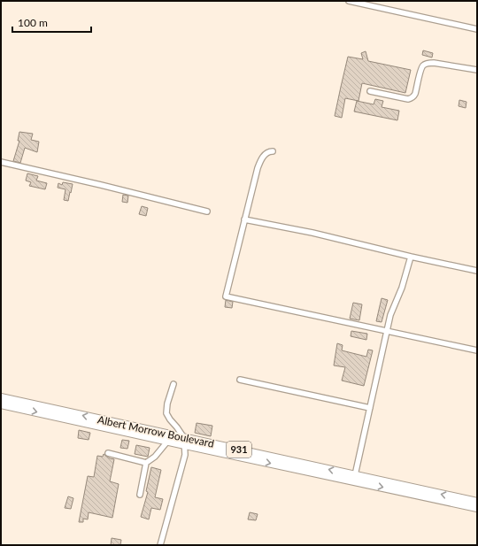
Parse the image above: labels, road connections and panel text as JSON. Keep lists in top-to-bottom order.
{
  "streets": {
    "highway": ["Albert Morrow Boulevard", "931"]
  },
  "scale_bar": "100 m"
}
